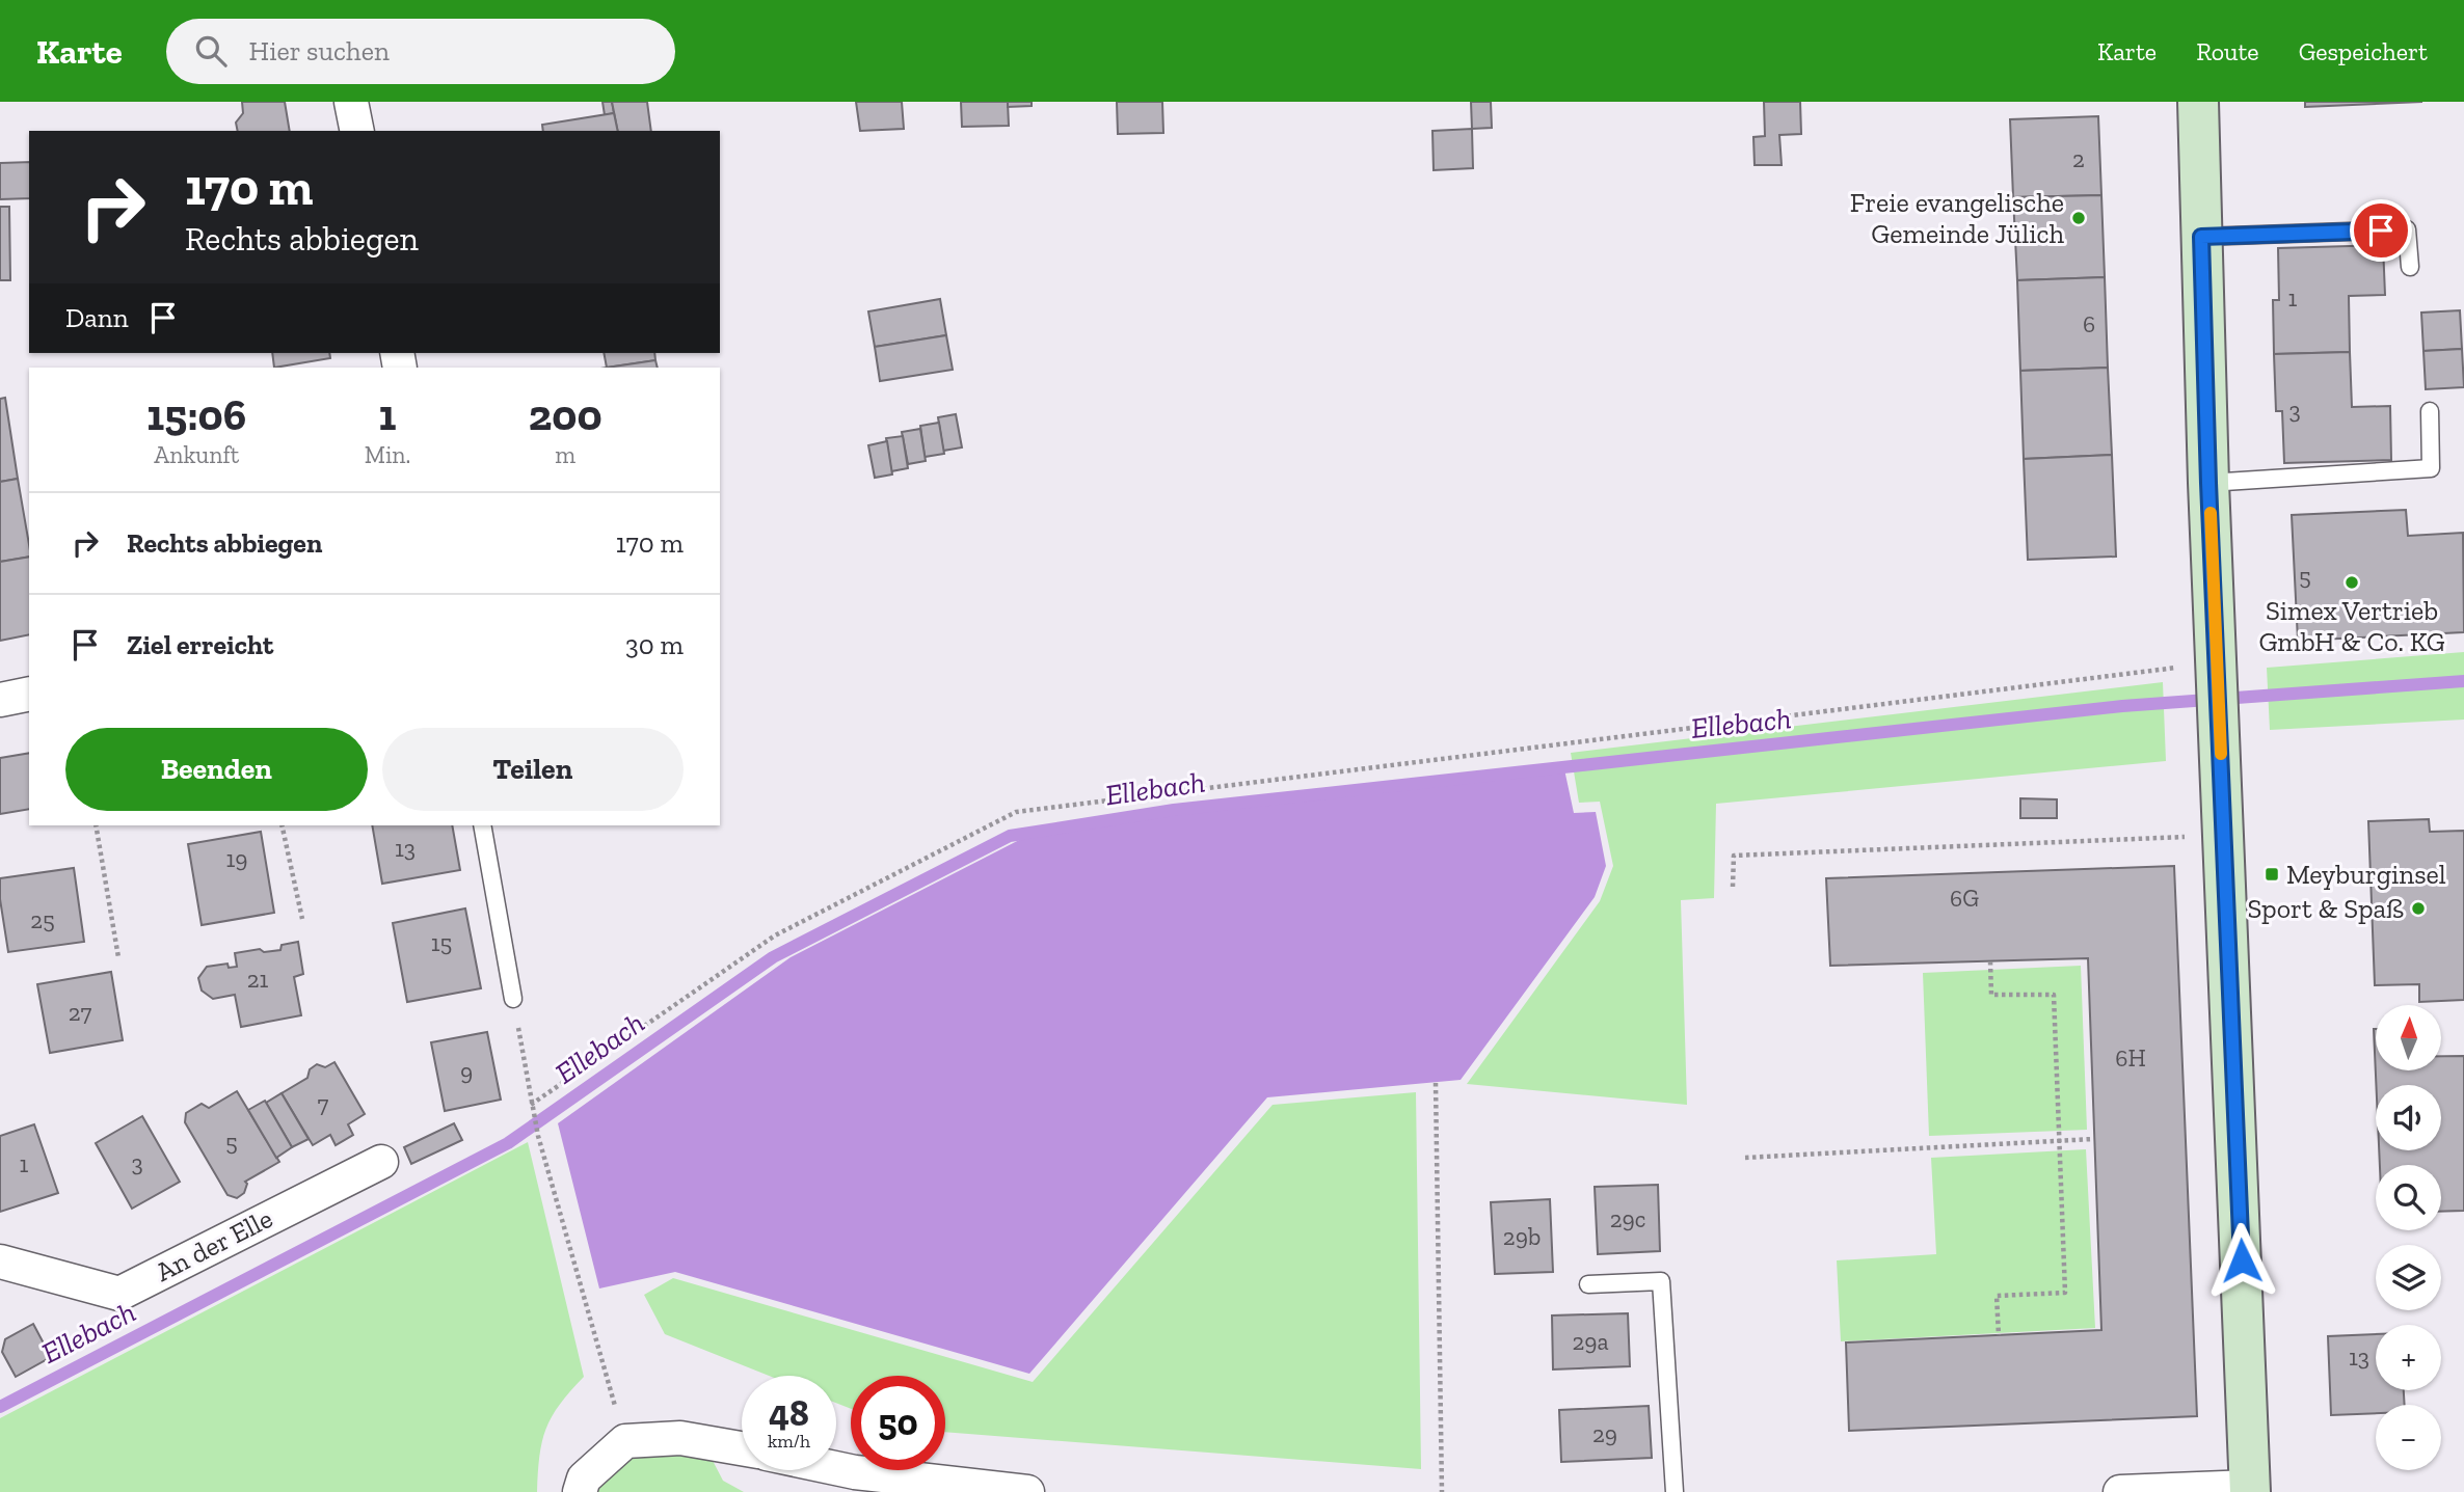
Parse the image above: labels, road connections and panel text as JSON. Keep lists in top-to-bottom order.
{
  "streets": {
    "street": ["An der Elle"]
  },
  "water": ["Ellebach"],
  "places": {
    "other": ["Freie evangelische Gemeinde Jülich", "Simex Vertrieb GmbH & Co. KG", "Sport & Spaß"],
    "transit": ["Meyburginsel"]
  },
  "house_numbers": [
    "2",
    "1",
    "6",
    "3",
    "5",
    "13",
    "19",
    "6G",
    "25",
    "15",
    "21",
    "27",
    "6H",
    "9",
    "7",
    "5",
    "3",
    "1",
    "29c",
    "29b",
    "29a",
    "13",
    "29"
  ],
  "north": "top",
  "page": {
    "header": "Karte",
    "search": "Hier suchen",
    "nav": ["Karte", "Route", "Gespeichert"],
    "turn": ["170 m", "Rechts abbiegen"],
    "then": "Dann",
    "eta": [
      "15:06",
      "Ankunft",
      "1",
      "Min.",
      "200",
      "m"
    ],
    "list": [
      {
        "name": "Rechts abbiegen",
        "value": "170 m"
      },
      {
        "name": "Ziel erreicht",
        "value": "30 m"
      }
    ],
    "buttons": ["Beenden", "Teilen"],
    "map_buttons": ["+", "−"],
    "speed": "48 km/h",
    "limit": "50"
  }
}
